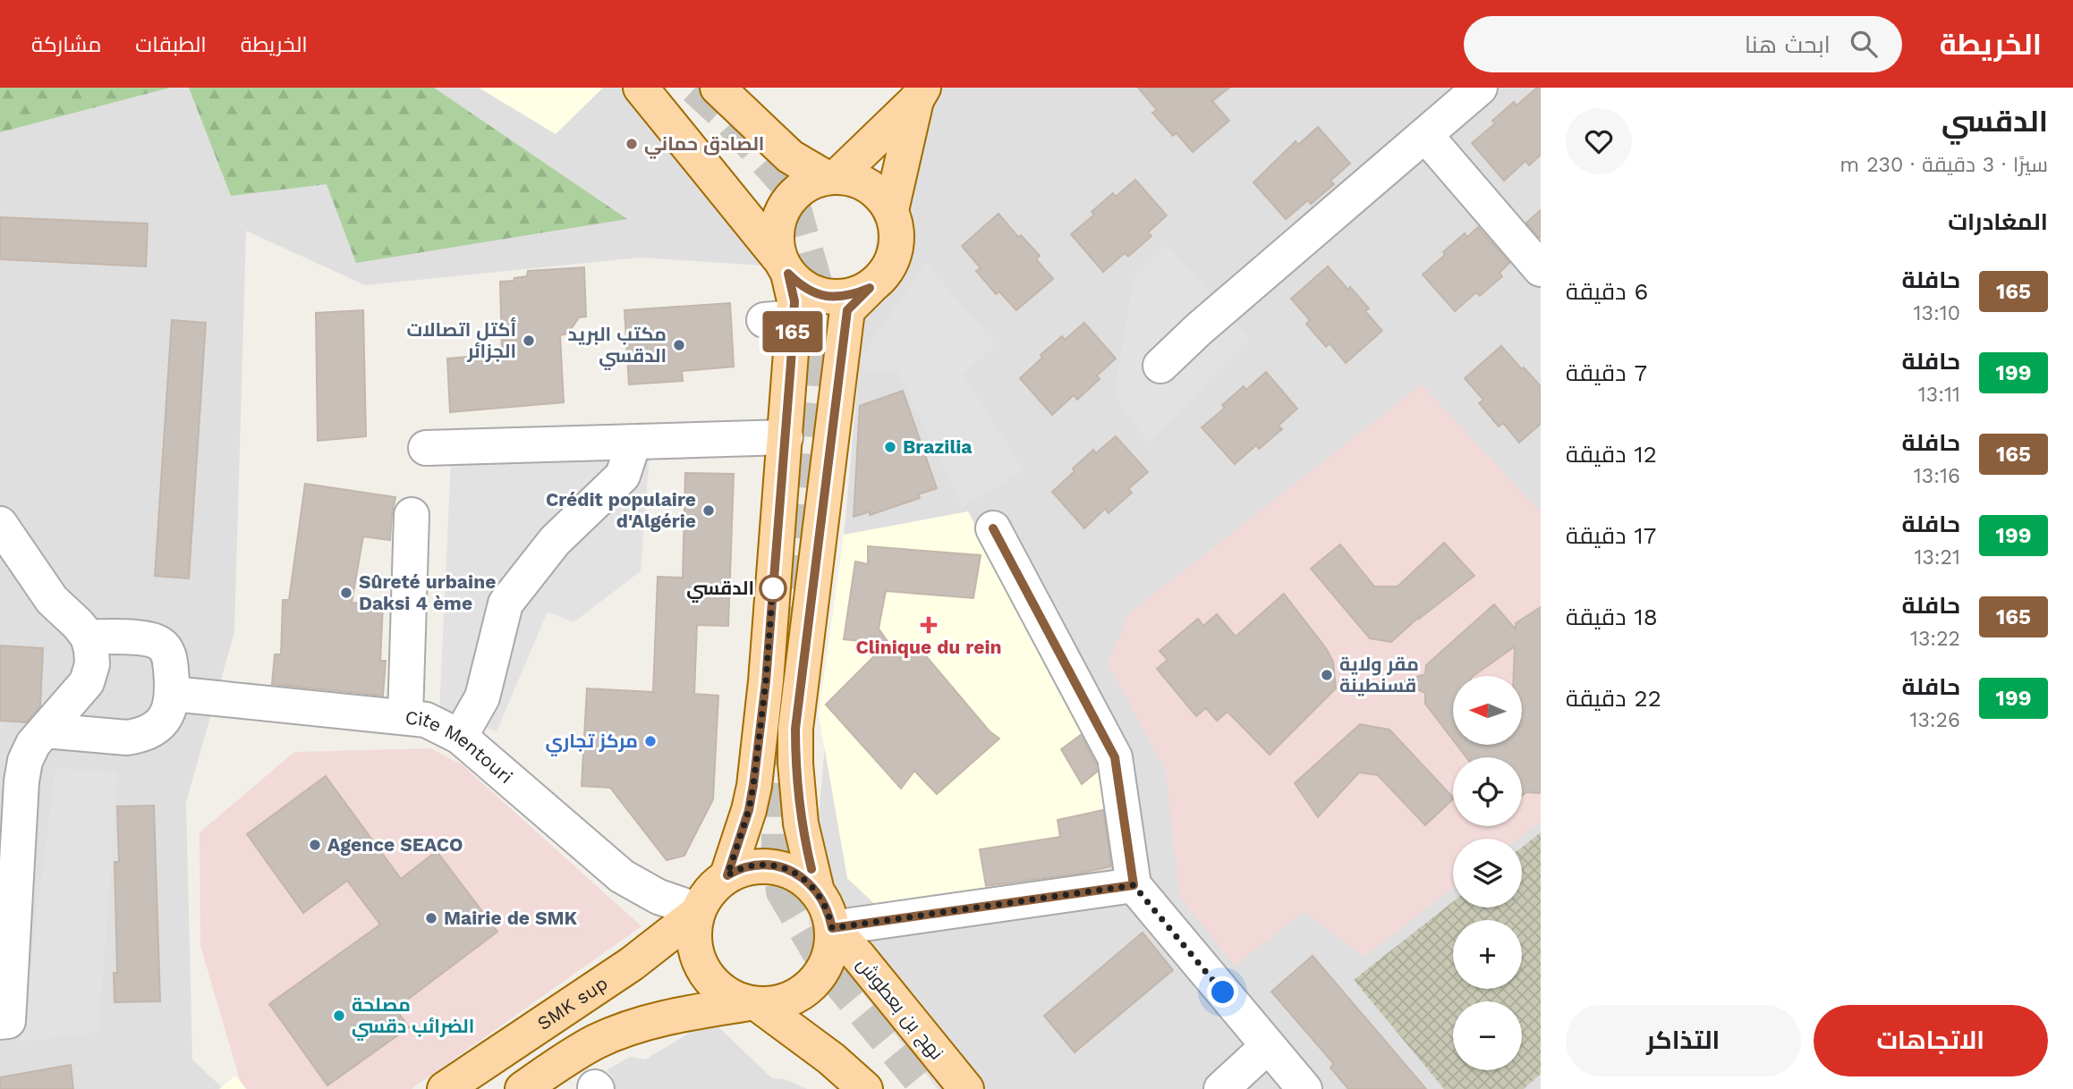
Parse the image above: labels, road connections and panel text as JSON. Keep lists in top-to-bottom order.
{
  "streets": {
    "main road": ["SMK sup", "نهج بن بعطوش"],
    "street": ["Cite Mentouri"]
  },
  "crossings": [
    ["Cite Mentouri", "SMK sup"],
    ["Cite Mentouri", "نهج بن بعطوش"],
    ["SMK sup", "نهج بن بعطوش"]
  ],
  "places": {
    "other": [
      "الصادق حماني",
      "أكتل اتصالات الجزائر",
      "مكتب البريد الدقسي",
      "Brazilia",
      "Crédit populaire d'Algérie",
      "الدقسي",
      "Sûreté urbaine Daksi 4 ème",
      "مقر ولاية قسنطينة",
      "مركز تجاري",
      "Agence SEACO",
      "Mairie de SMK",
      "مصلحة الضرائب دقسي"
    ],
    "health": ["Clinique du rein"]
  },
  "lines": ["bus line 165"],
  "north": "left",
  "page": {
    "header": "الخريطة",
    "search": "ابحث هنا",
    "nav": ["الخريطة", "الطبقات", "مشاركة"],
    "heading": [
      ["الدقسي", "سيرًا · 3 دقيقة · 230 m"],
      "المغادرات"
    ],
    "on_map": "165",
    "list": [
      {
        "mark": "165",
        "name": "حافلة",
        "note": "13:10",
        "value": "6 دقيقة"
      },
      {
        "mark": "199",
        "name": "حافلة",
        "note": "13:11",
        "value": "7 دقيقة"
      },
      {
        "mark": "165",
        "name": "حافلة",
        "note": "13:16",
        "value": "12 دقيقة"
      },
      {
        "mark": "199",
        "name": "حافلة",
        "note": "13:21",
        "value": "17 دقيقة"
      },
      {
        "mark": "165",
        "name": "حافلة",
        "note": "13:22",
        "value": "18 دقيقة"
      },
      {
        "mark": "199",
        "name": "حافلة",
        "note": "13:26",
        "value": "22 دقيقة"
      }
    ],
    "map_buttons": ["+", "−"],
    "buttons": ["الاتجاهات", "التذاكر"]
  }
}
